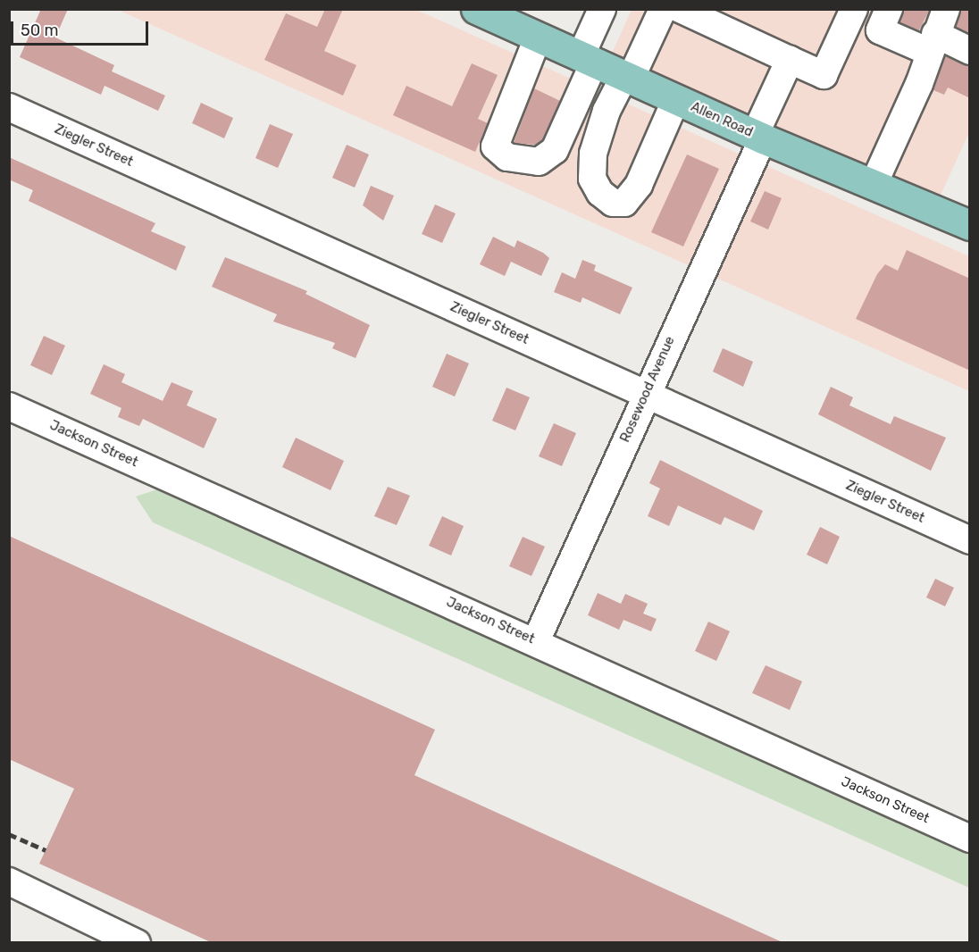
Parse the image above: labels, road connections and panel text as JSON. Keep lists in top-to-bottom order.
{
  "streets": {
    "main road": ["Allen Road"],
    "street": ["Ziegler Street", "Rosewood Avenue", "Jackson Street"]
  },
  "crossings": [
    ["Allen Road", "Rosewood Avenue"],
    ["Ziegler Street", "Rosewood Avenue"],
    ["Rosewood Avenue", "Jackson Street"]
  ],
  "scale_bar": "50 m"
}
